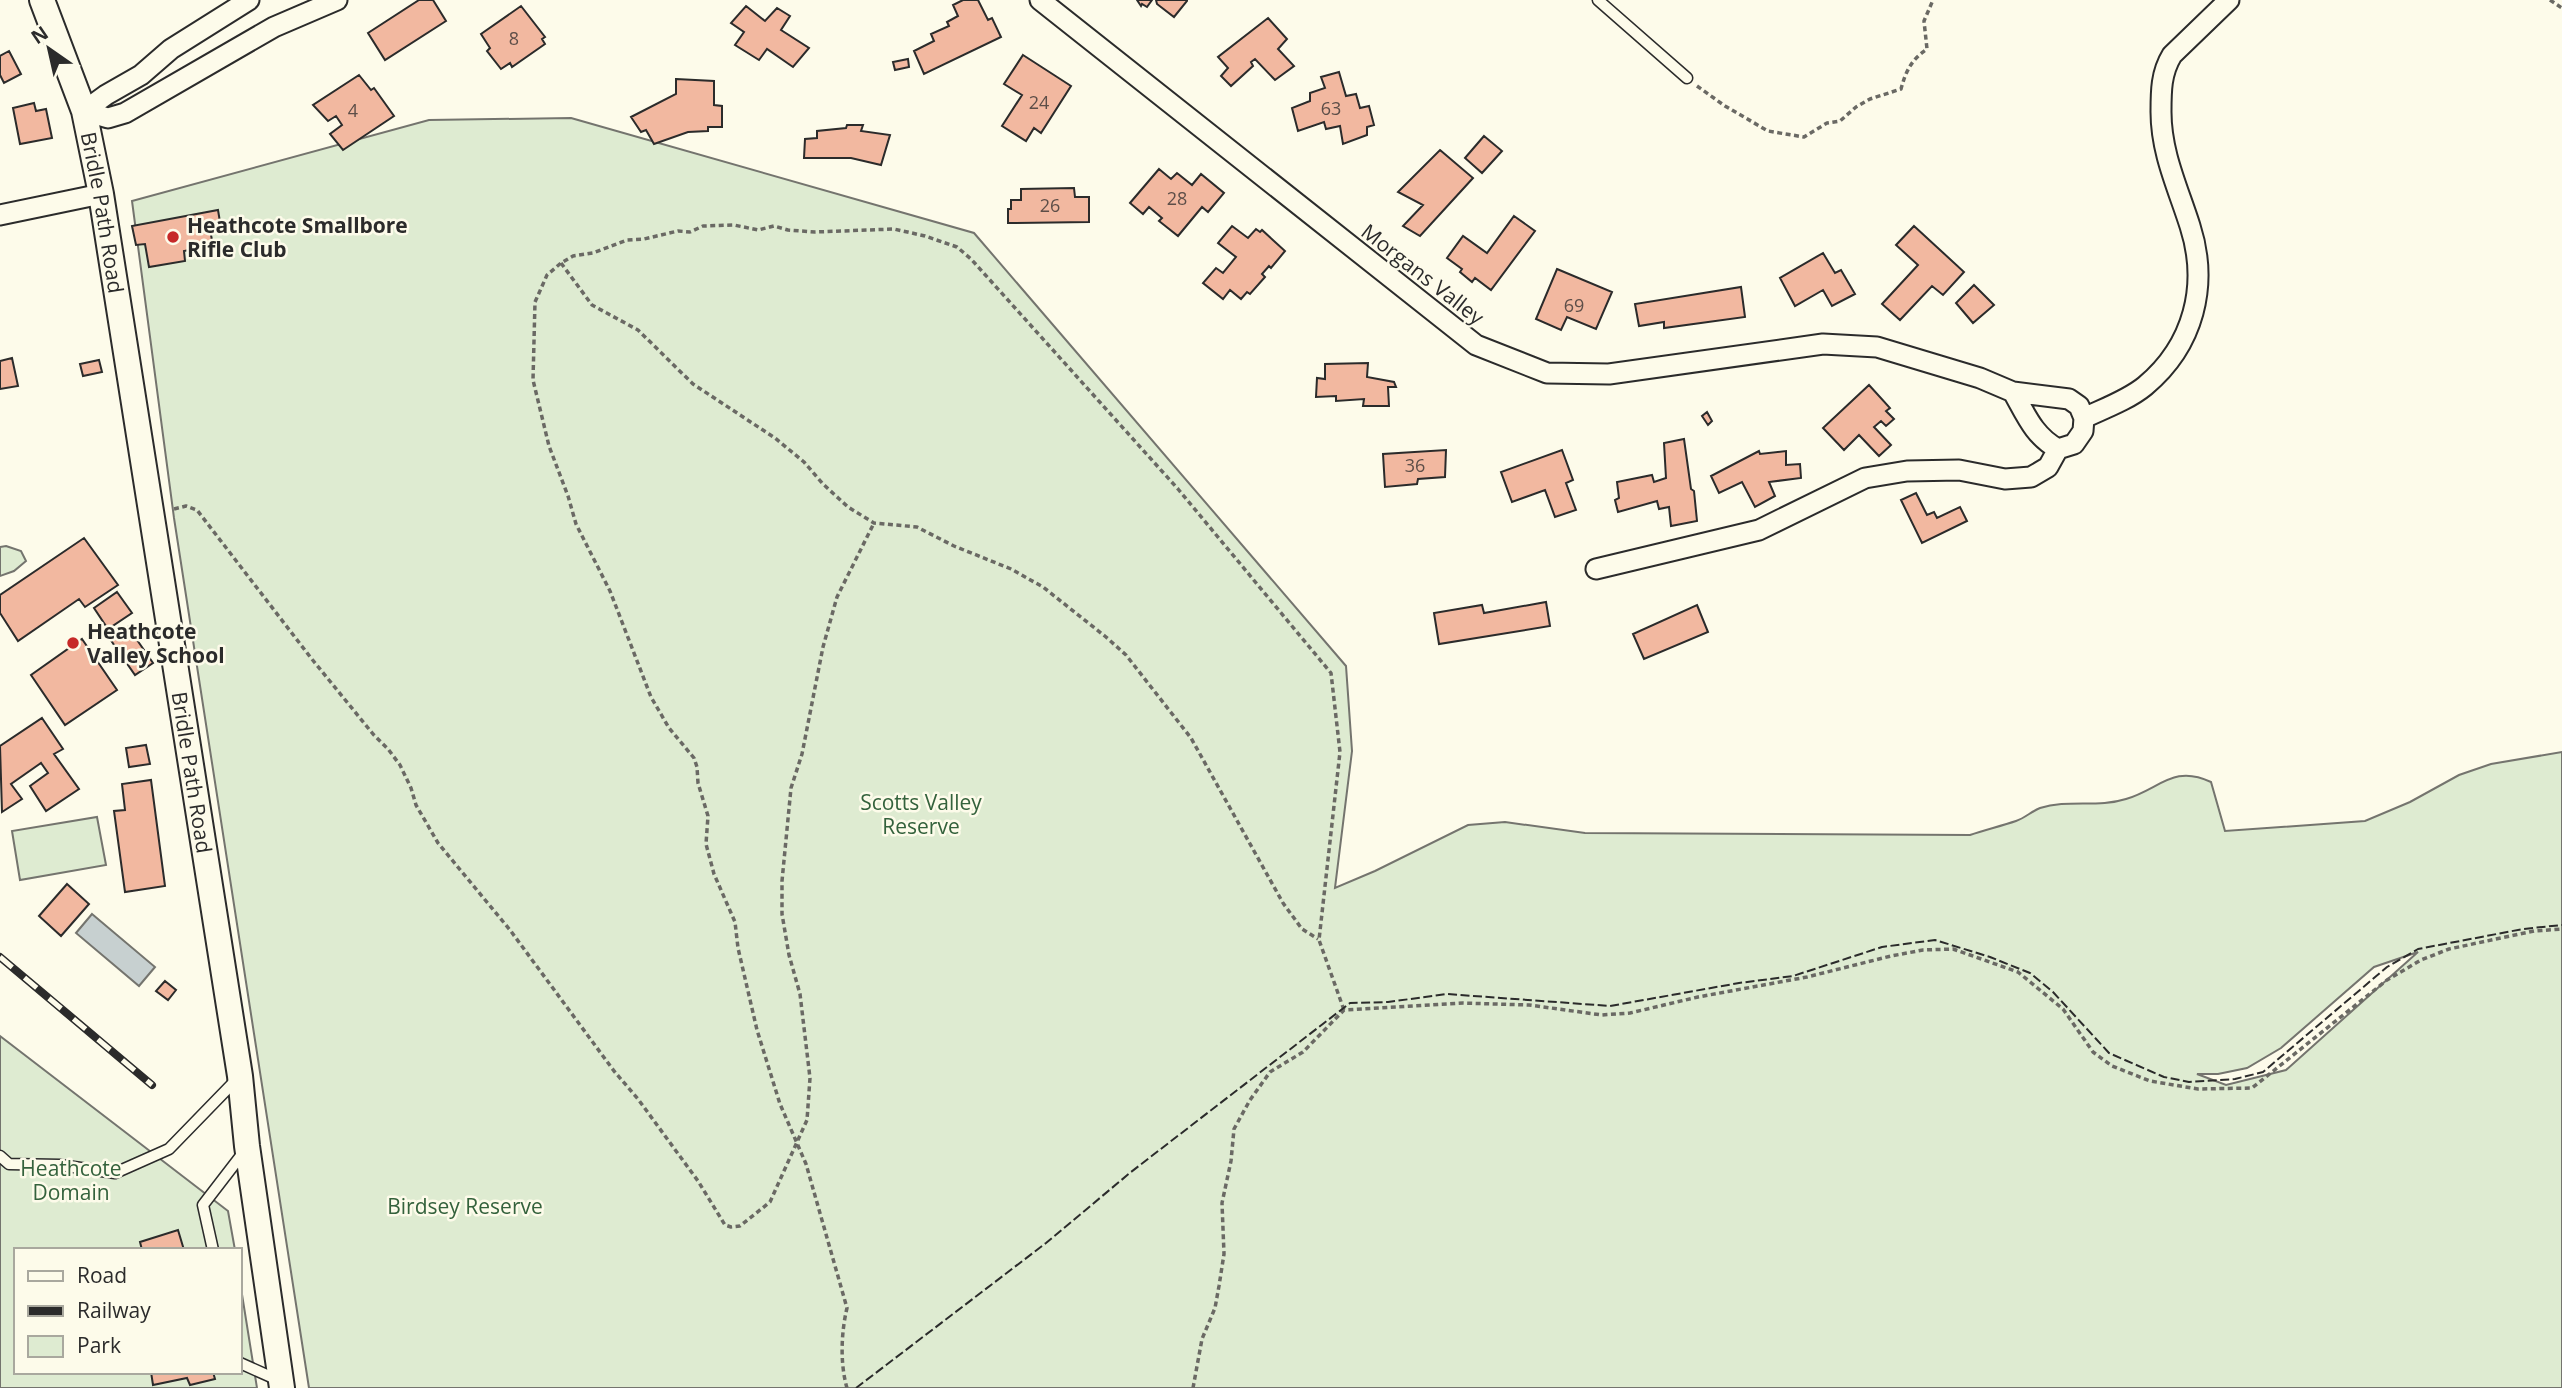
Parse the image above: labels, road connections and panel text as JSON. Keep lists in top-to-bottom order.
{
  "streets": {
    "street": ["Bridle Path Road", "Morgans Valley"]
  },
  "parks": ["Scotts Valley Reserve", "Heathcote Domain", "Birdsey Reserve"],
  "places": ["Heathcote Smallbore Rifle Club", "Heathcote Valley School"],
  "house_numbers": [
    "8",
    "24",
    "63",
    "4",
    "28",
    "26",
    "69",
    "36"
  ],
  "legend": ["Road", "Railway", "Park"],
  "north": "top left"
}
